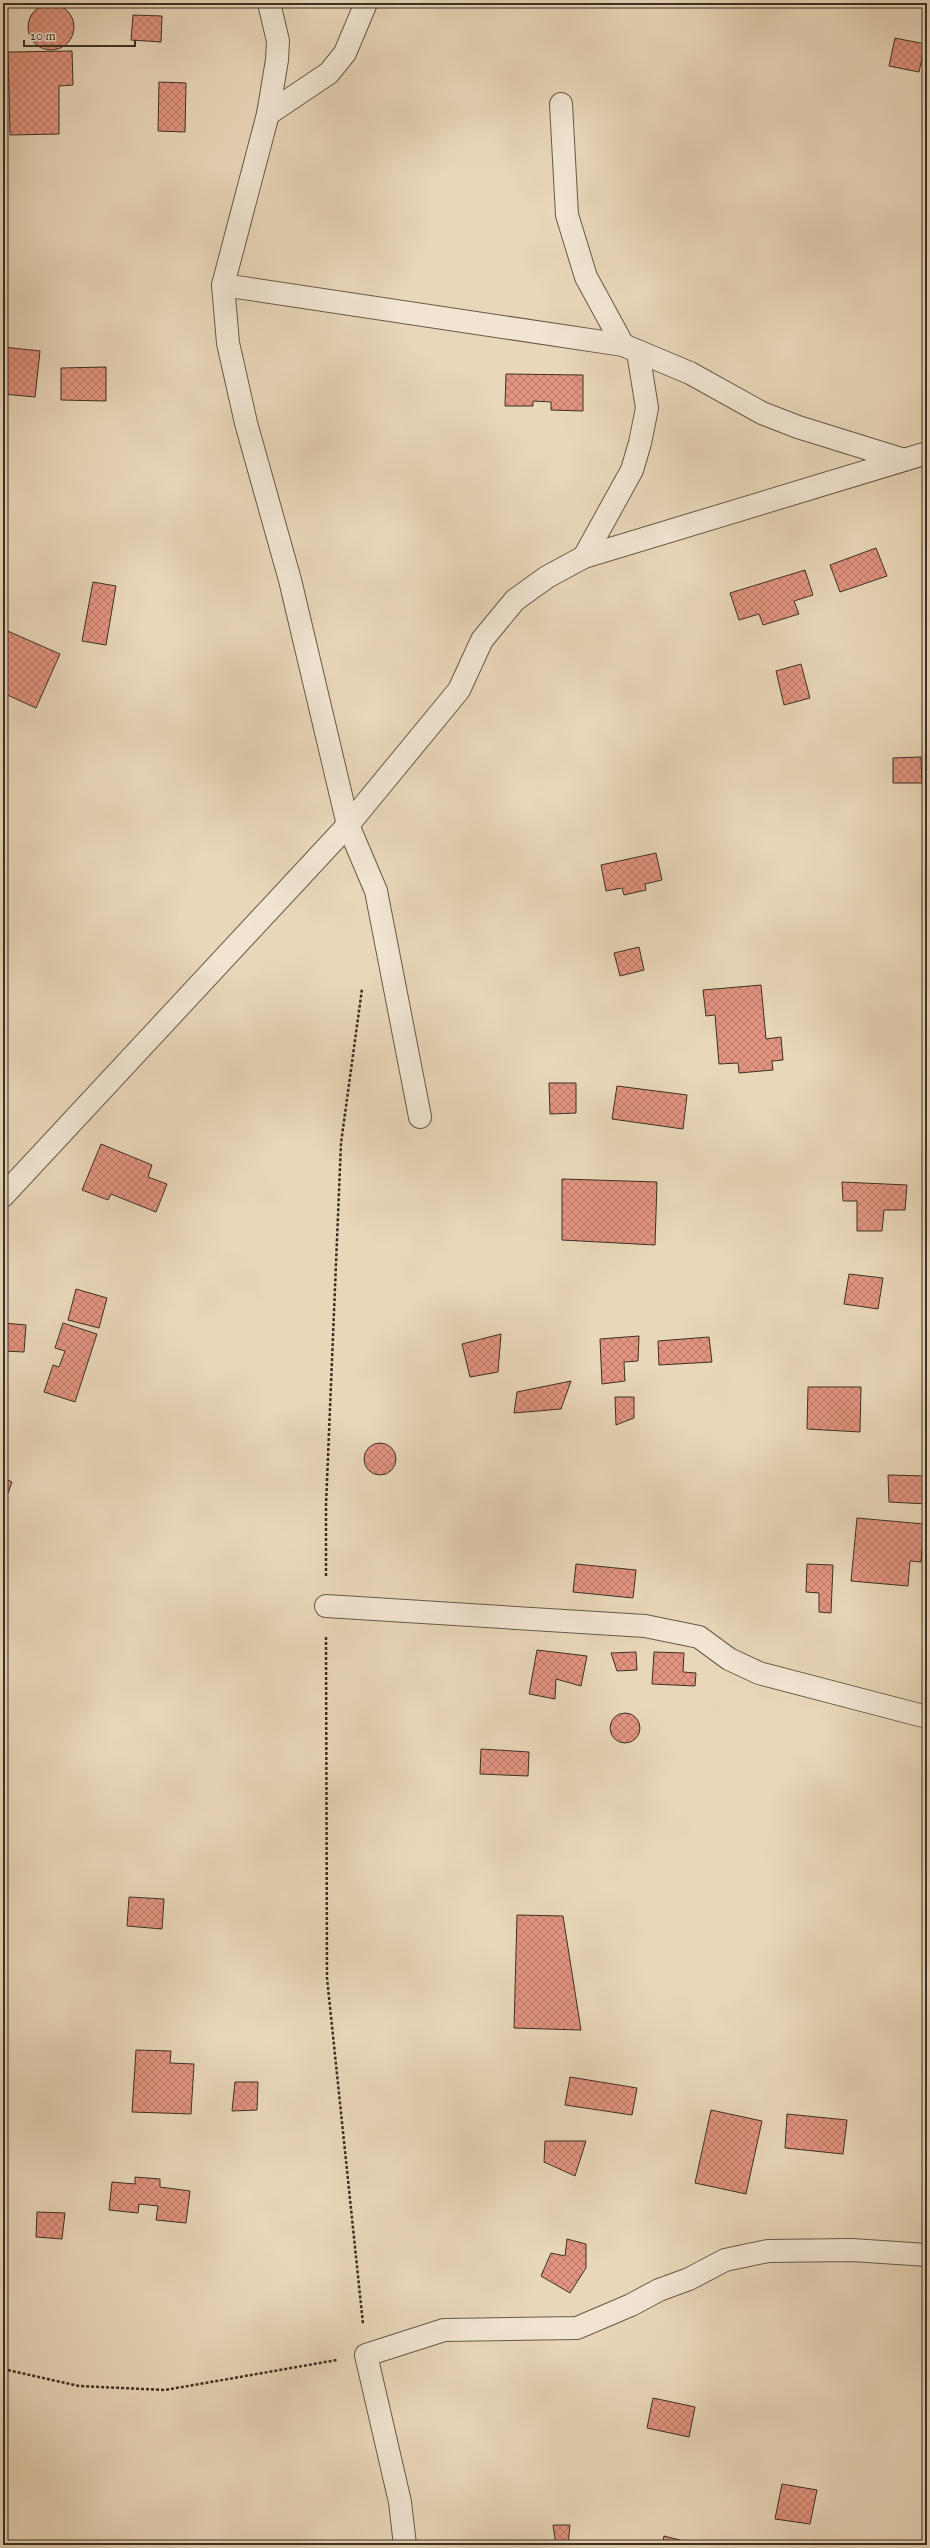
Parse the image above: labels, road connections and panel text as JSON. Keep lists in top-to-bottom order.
{
  "scale_bar": "20 m"
}
